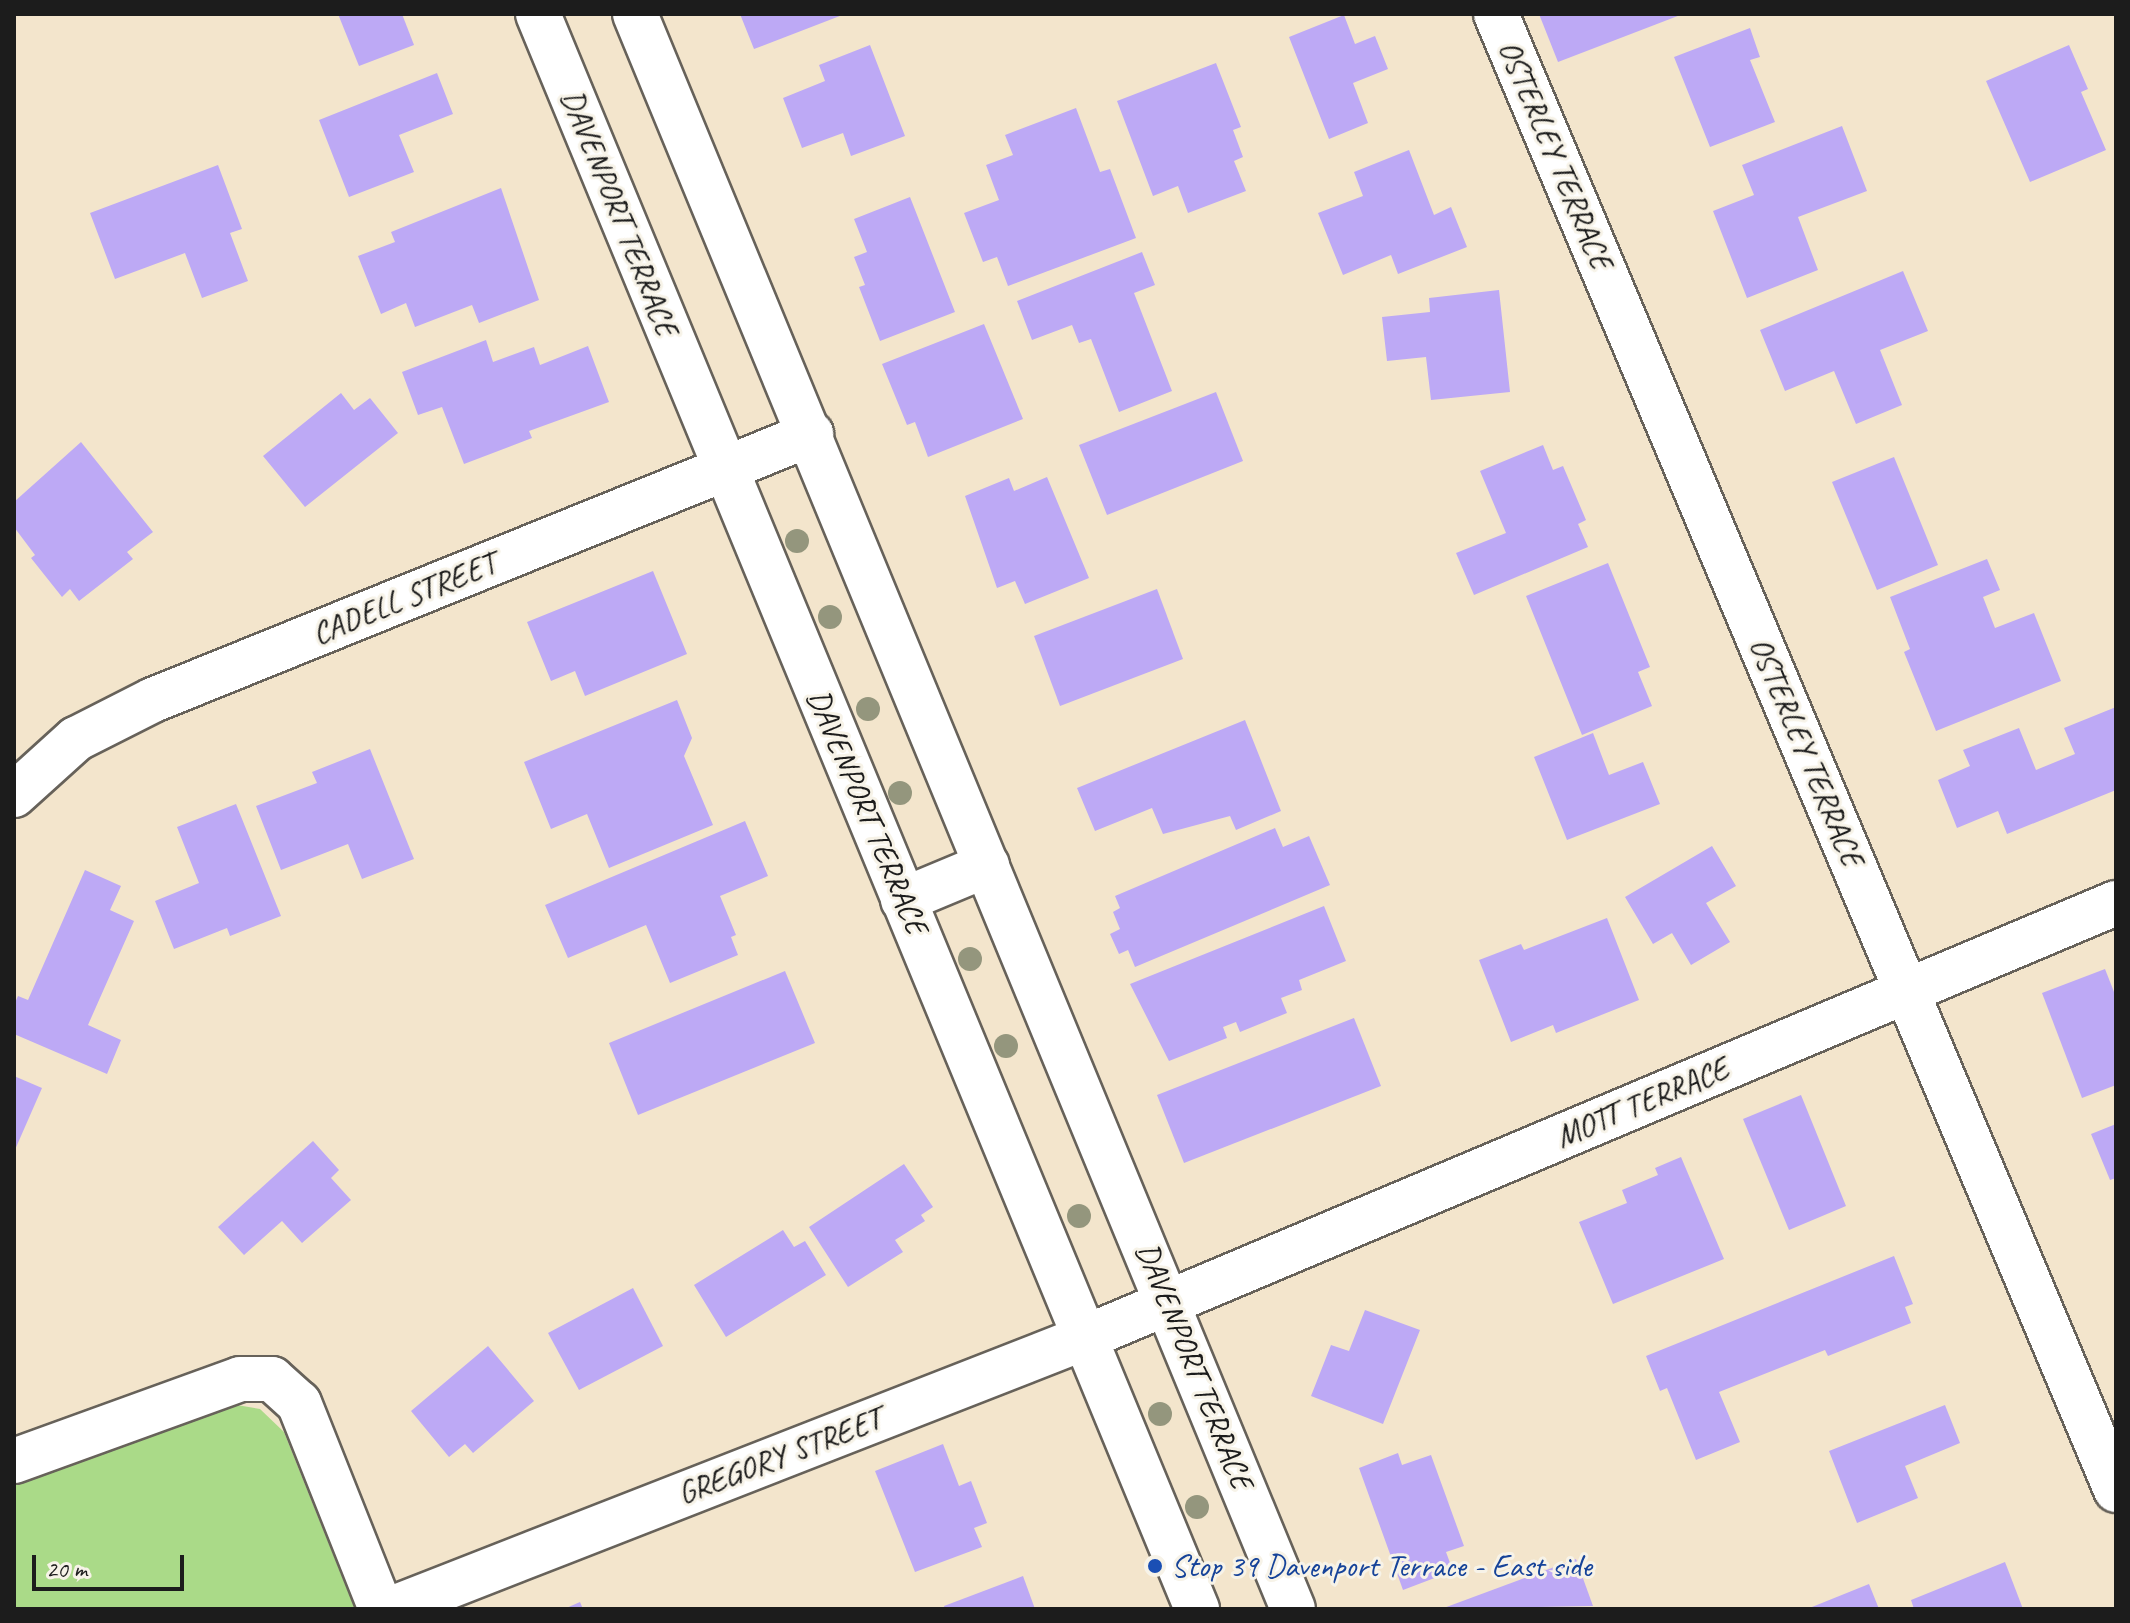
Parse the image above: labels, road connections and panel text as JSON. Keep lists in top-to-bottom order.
{
  "streets": {
    "street": [
      "OSTERLEY TERRACE",
      "DAVENPORT TERRACE",
      "CADELL STREET",
      "MOTT TERRACE",
      "GREGORY STREET"
    ]
  },
  "crossings": [
    ["OSTERLEY TERRACE", "MOTT TERRACE"],
    ["DAVENPORT TERRACE", "CADELL STREET"],
    ["DAVENPORT TERRACE", "MOTT TERRACE"],
    ["DAVENPORT TERRACE", "GREGORY STREET"],
    ["MOTT TERRACE", "GREGORY STREET"]
  ],
  "places": ["Stop 39 Davenport Terrace - East side"],
  "scale_bar": "20 m"
}
